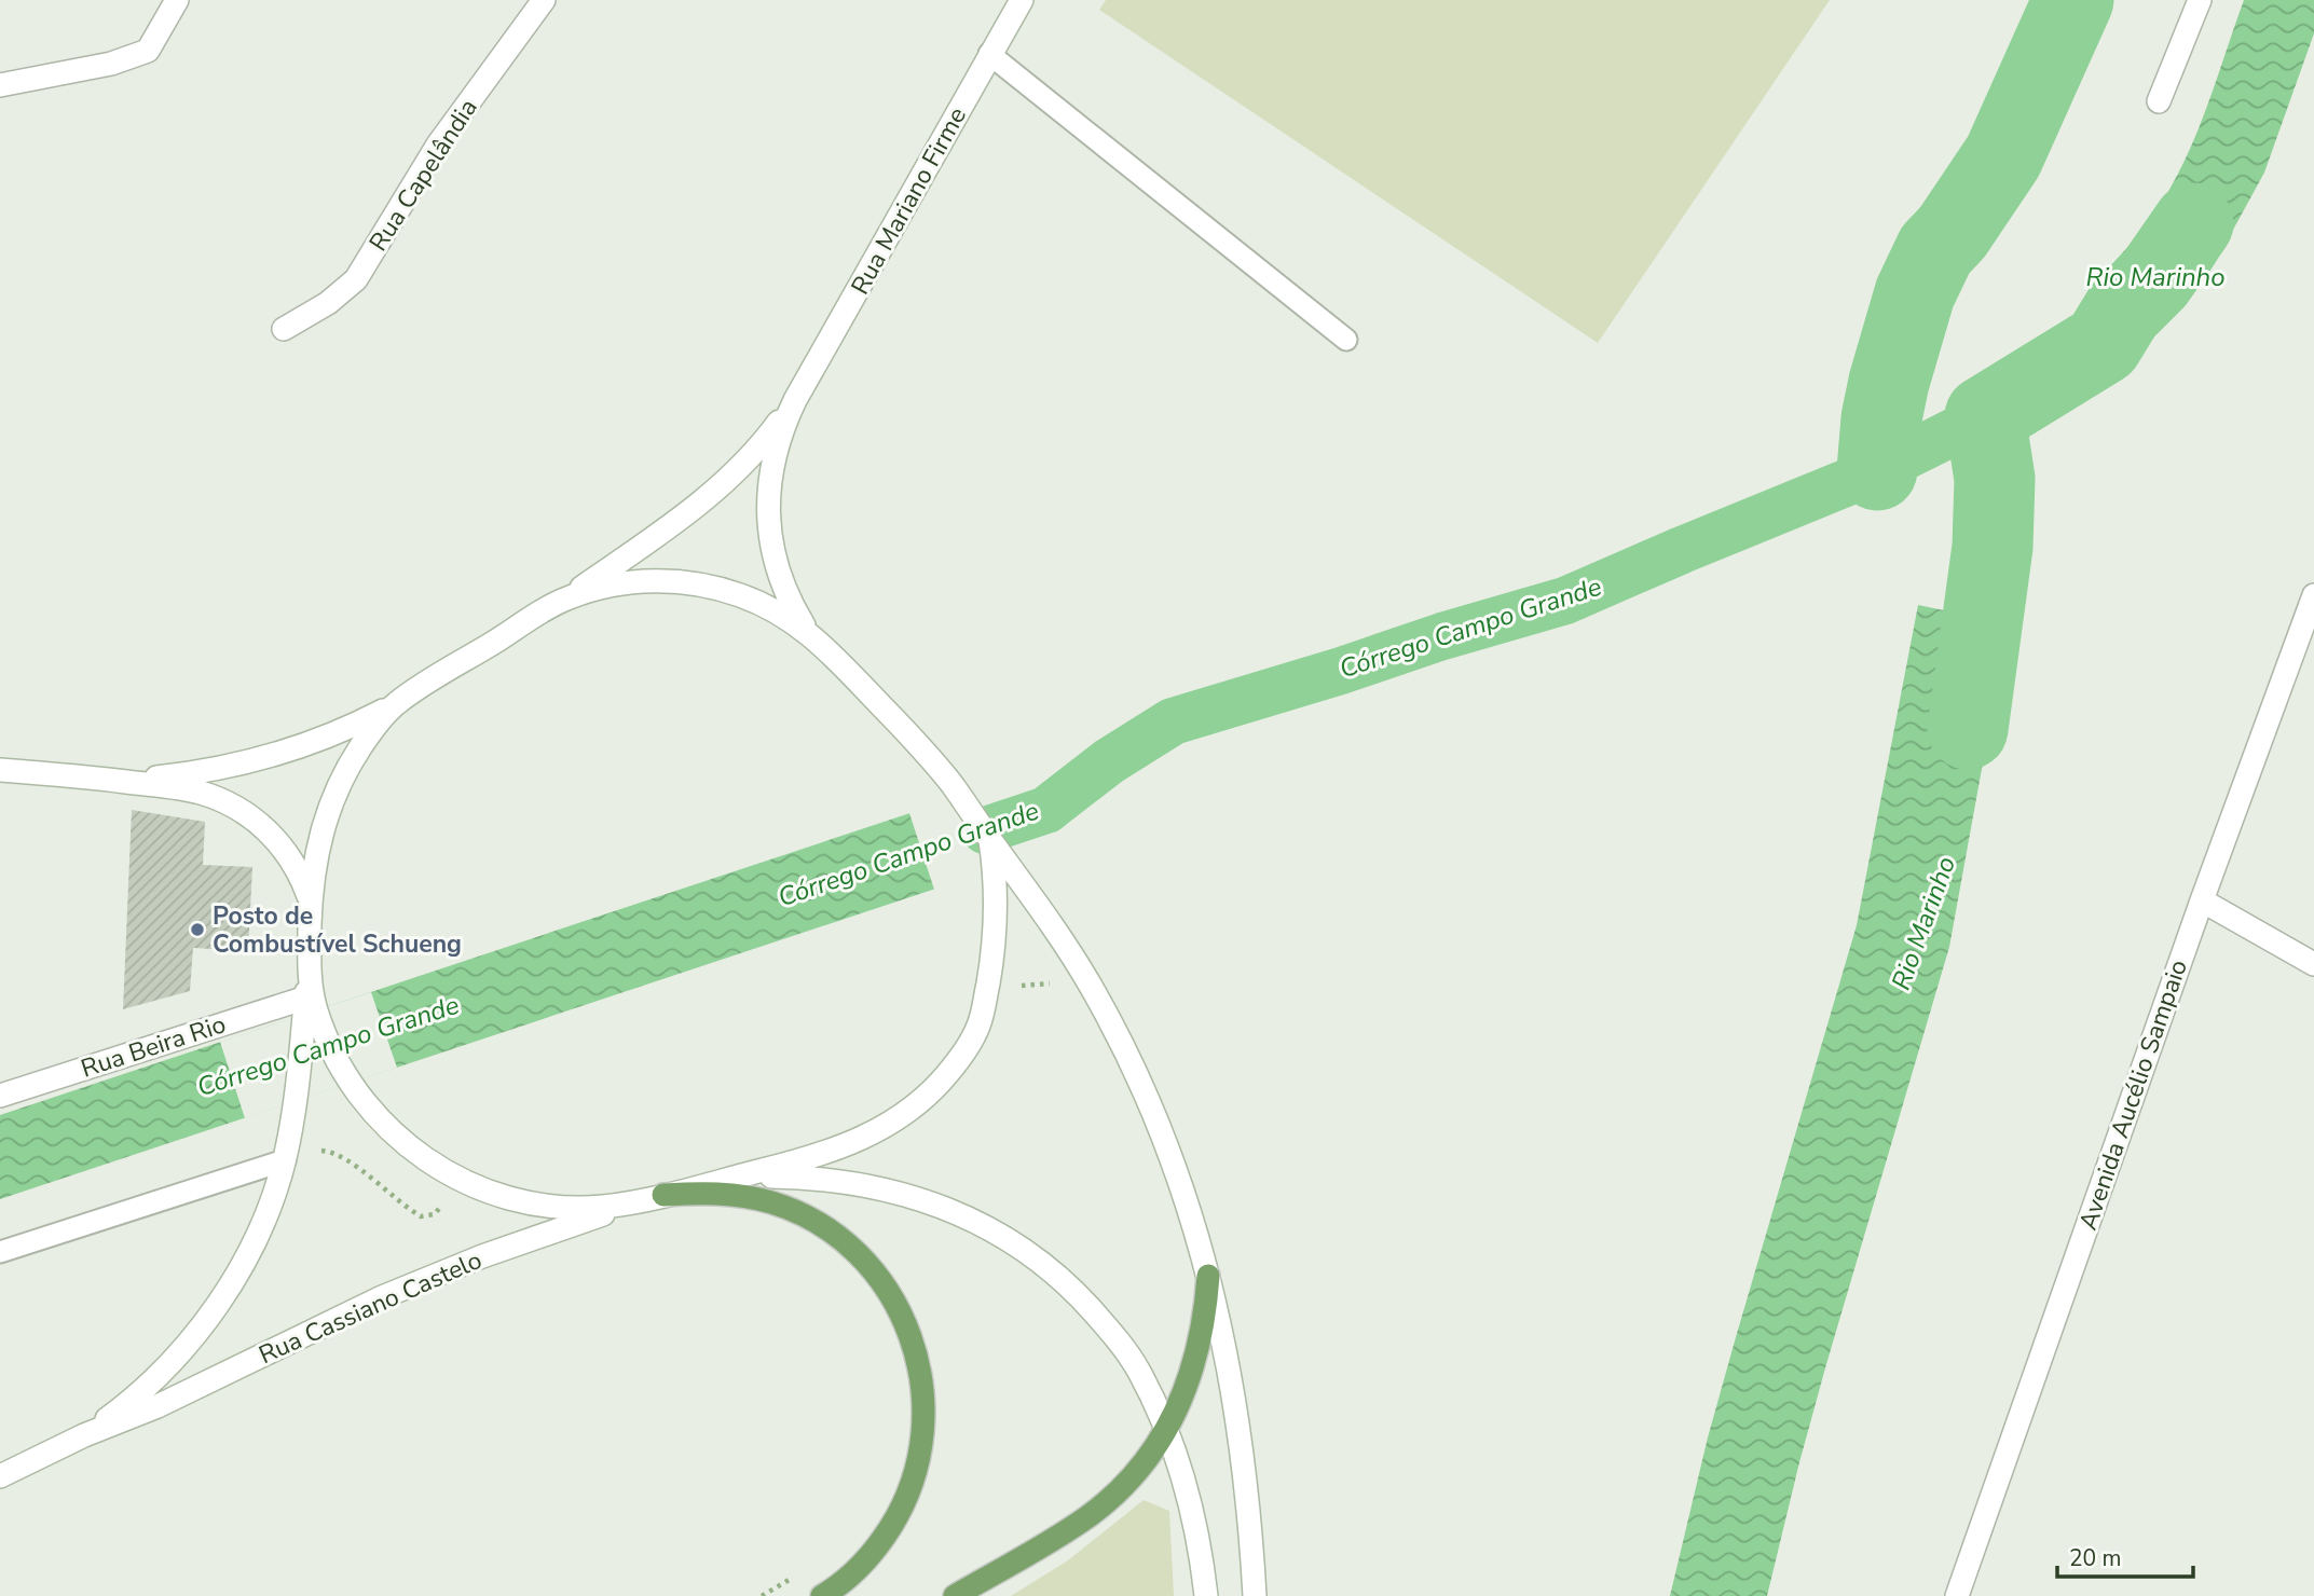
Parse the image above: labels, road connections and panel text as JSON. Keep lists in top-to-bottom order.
{
  "streets": {
    "main road": [
      "Rua Capelândia",
      "Rua Mariano Firme",
      "Rua Beira Rio",
      "Avenida Aucélio Sampaio",
      "Rua Cassiano Castelo"
    ]
  },
  "crossings": [
    ["Rua Beira Rio", "Rua Cassiano Castelo"]
  ],
  "water": ["Rio Marinho", "Córrego Campo Grande"],
  "places": ["Posto de Combustível Schueng"],
  "scale_bar": "20 m"
}
